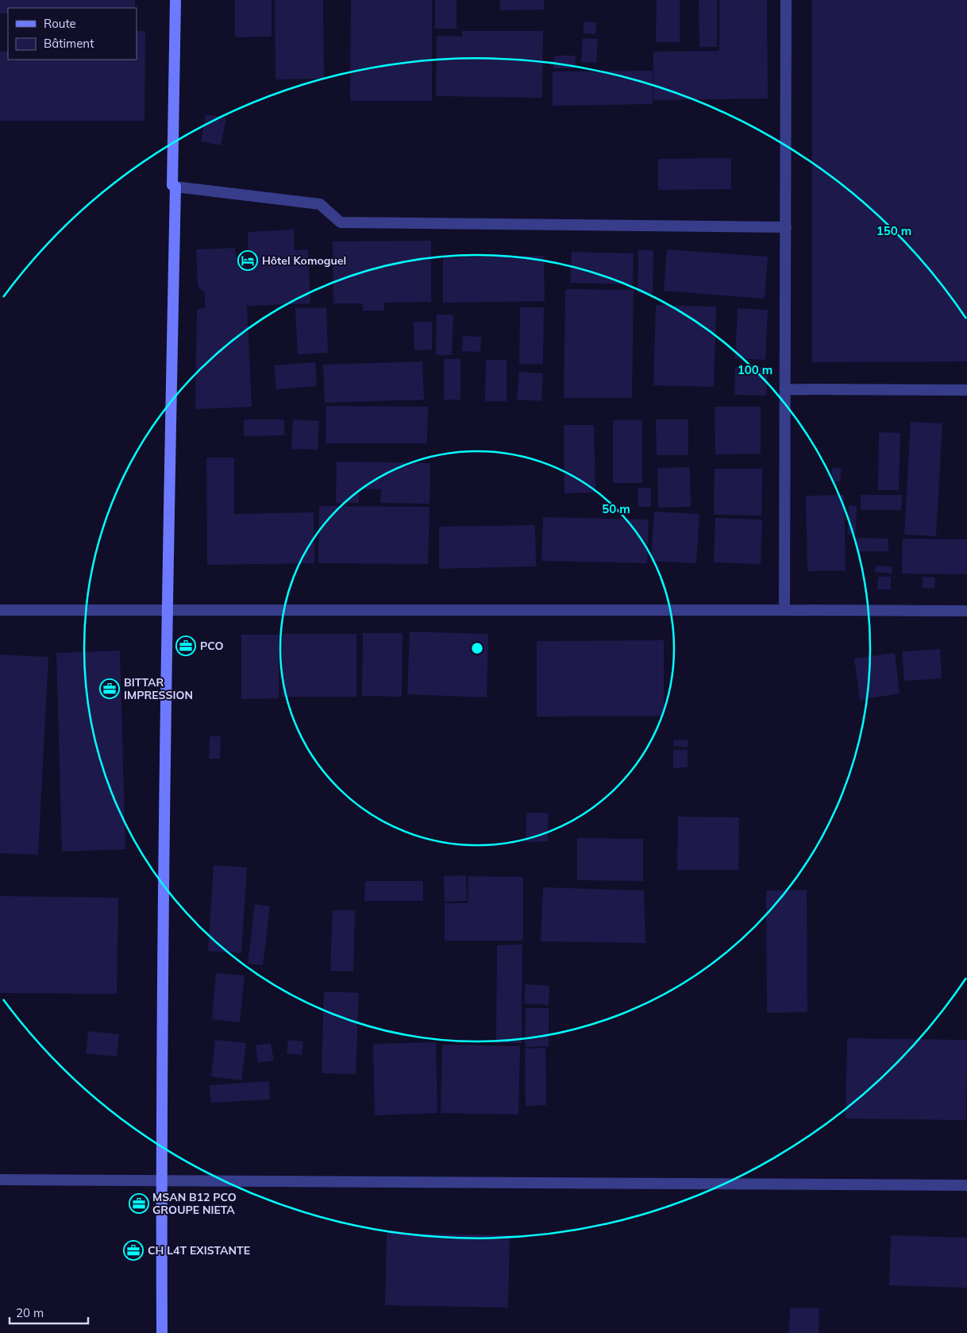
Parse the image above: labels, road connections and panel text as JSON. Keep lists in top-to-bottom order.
{
  "places": {
    "hotel": ["Hôtel Komoguel"],
    "office": [
      "PCO",
      "BITTAR IMPRESSION",
      "MSAN B12 PCO GROUPE NIETA",
      "CH L4T EXISTANTE"
    ]
  },
  "legend": ["Route", "Bâtiment"],
  "scale_bar": "20 m",
  "rings": ["150 m", "100 m", "50 m"]
}
